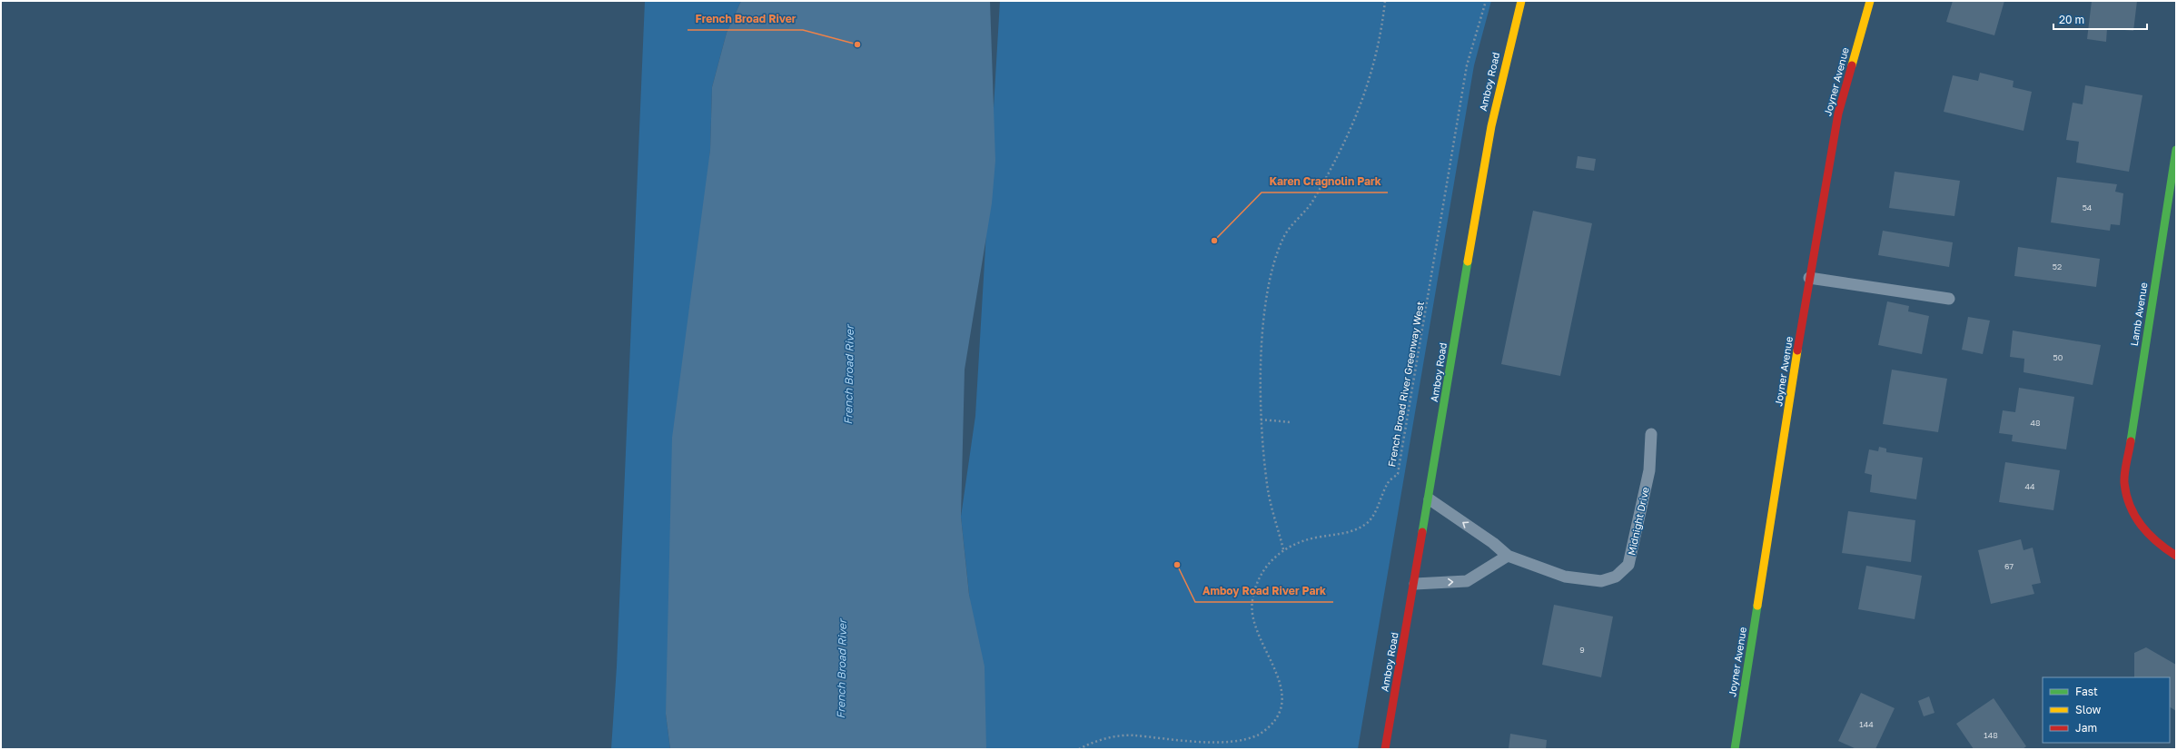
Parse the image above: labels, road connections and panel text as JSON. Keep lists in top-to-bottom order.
{
  "streets": {
    "street": ["Amboy Road", "Joyner Avenue", "Lamb Avenue"],
    "lane": ["Midnight Drive"],
    "path": ["French Broad River Greenway West"]
  },
  "crossings": [
    ["Amboy Road", "Midnight Drive"]
  ],
  "water": ["French Broad River"],
  "places": ["French Broad River", "Karen Cragnolin Park", "Amboy Road River Park"],
  "house_numbers": [
    "54",
    "52",
    "50",
    "48",
    "44",
    "67",
    "9",
    "144",
    "148"
  ],
  "legend": ["Fast", "Slow", "Jam"],
  "scale_bar": "20 m"
}
